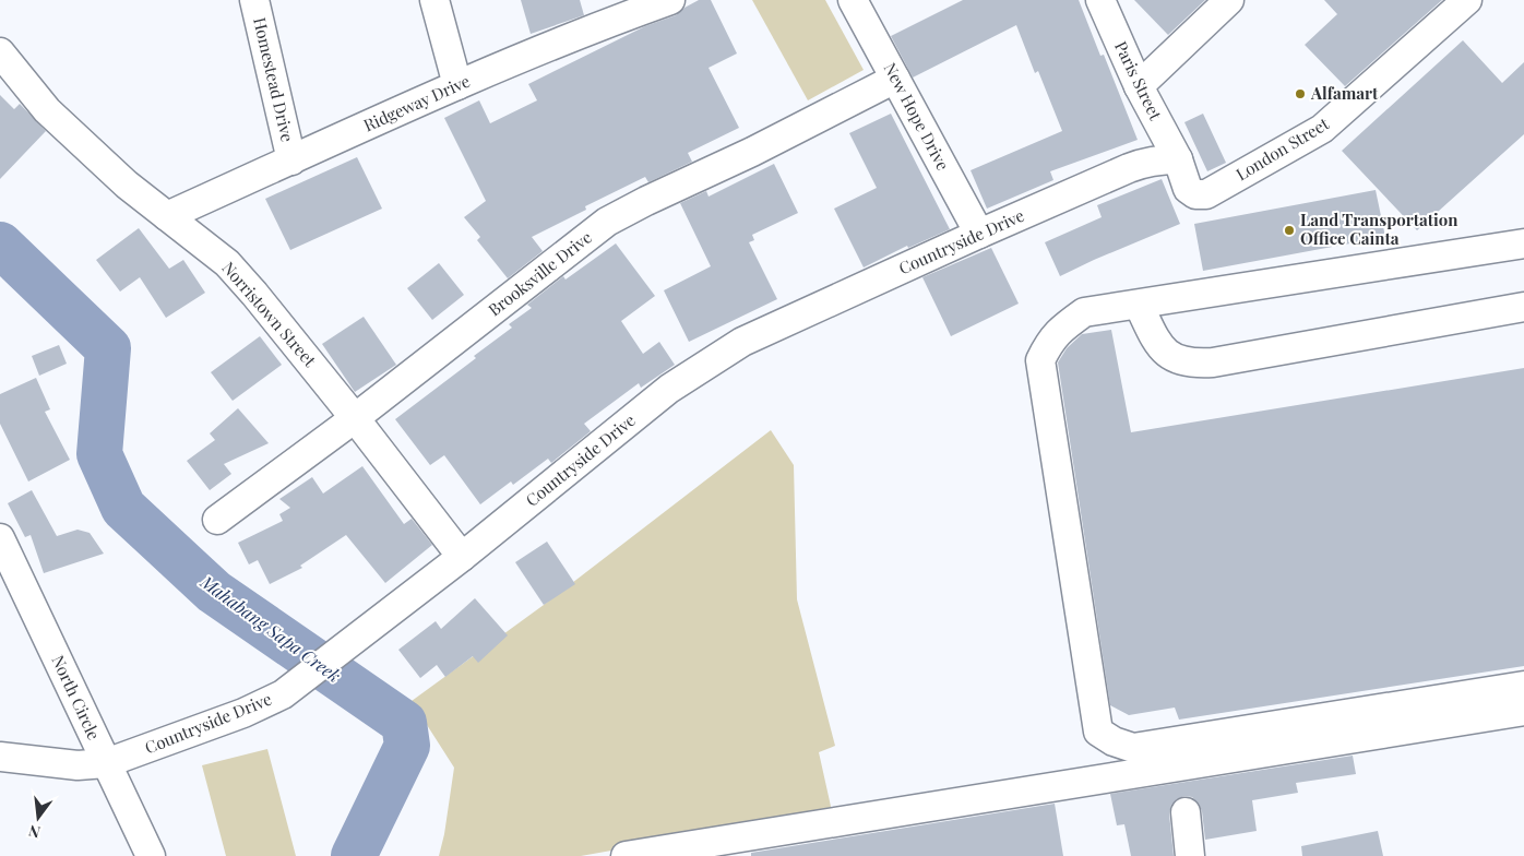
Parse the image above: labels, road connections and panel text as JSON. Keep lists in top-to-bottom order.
{
  "streets": {
    "street": [
      "Homestead Drive",
      "Paris Street",
      "Ridgeway Drive",
      "New Hope Drive",
      "London Street",
      "Countryside Drive",
      "Brooksville Drive",
      "Norristown Street",
      "North Circle"
    ]
  },
  "crossings": [
    ["Homestead Drive", "Ridgeway Drive"],
    ["Paris Street", "London Street"],
    ["Paris Street", "Countryside Drive"],
    ["Ridgeway Drive", "Norristown Street"],
    ["New Hope Drive", "Countryside Drive"],
    ["New Hope Drive", "Brooksville Drive"],
    ["London Street", "Countryside Drive"],
    ["Countryside Drive", "Norristown Street"],
    ["Countryside Drive", "North Circle"],
    ["Brooksville Drive", "Norristown Street"]
  ],
  "water": ["Mahabang Sapa Creek"],
  "places": ["Alfamart", "Land Transportation Office Cainta"],
  "north": "bottom"
}
